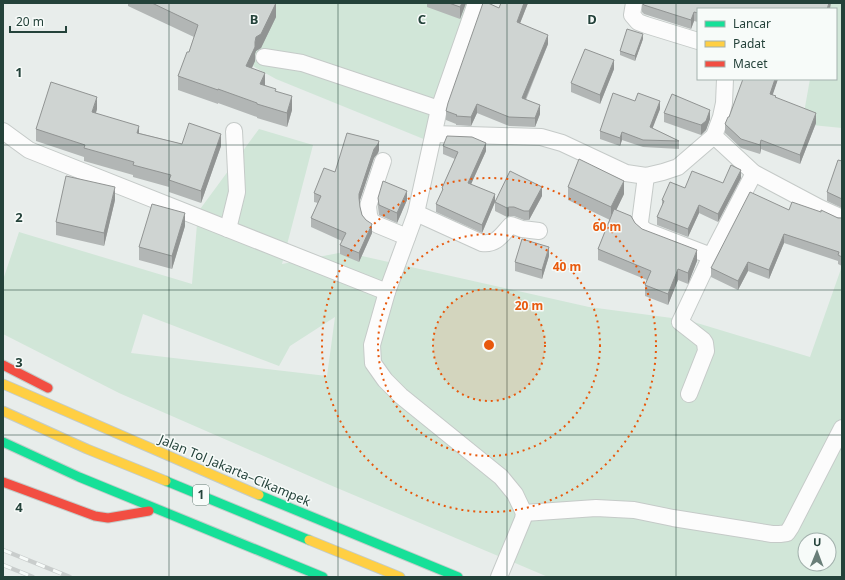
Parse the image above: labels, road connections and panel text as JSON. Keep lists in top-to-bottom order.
{
  "streets": {
    "highway": ["Jalan Tol Jakarta–Cikampek", "1"]
  },
  "legend": ["Lancar", "Padat", "Macet"],
  "scale_bar": "20 m",
  "north": "top",
  "grid": {
    "columns": ["B", "C", "D"],
    "rows": [
      "1",
      "2",
      "3",
      "4"
    ]
  },
  "rings": ["60 m", "40 m", "20 m"]
}
